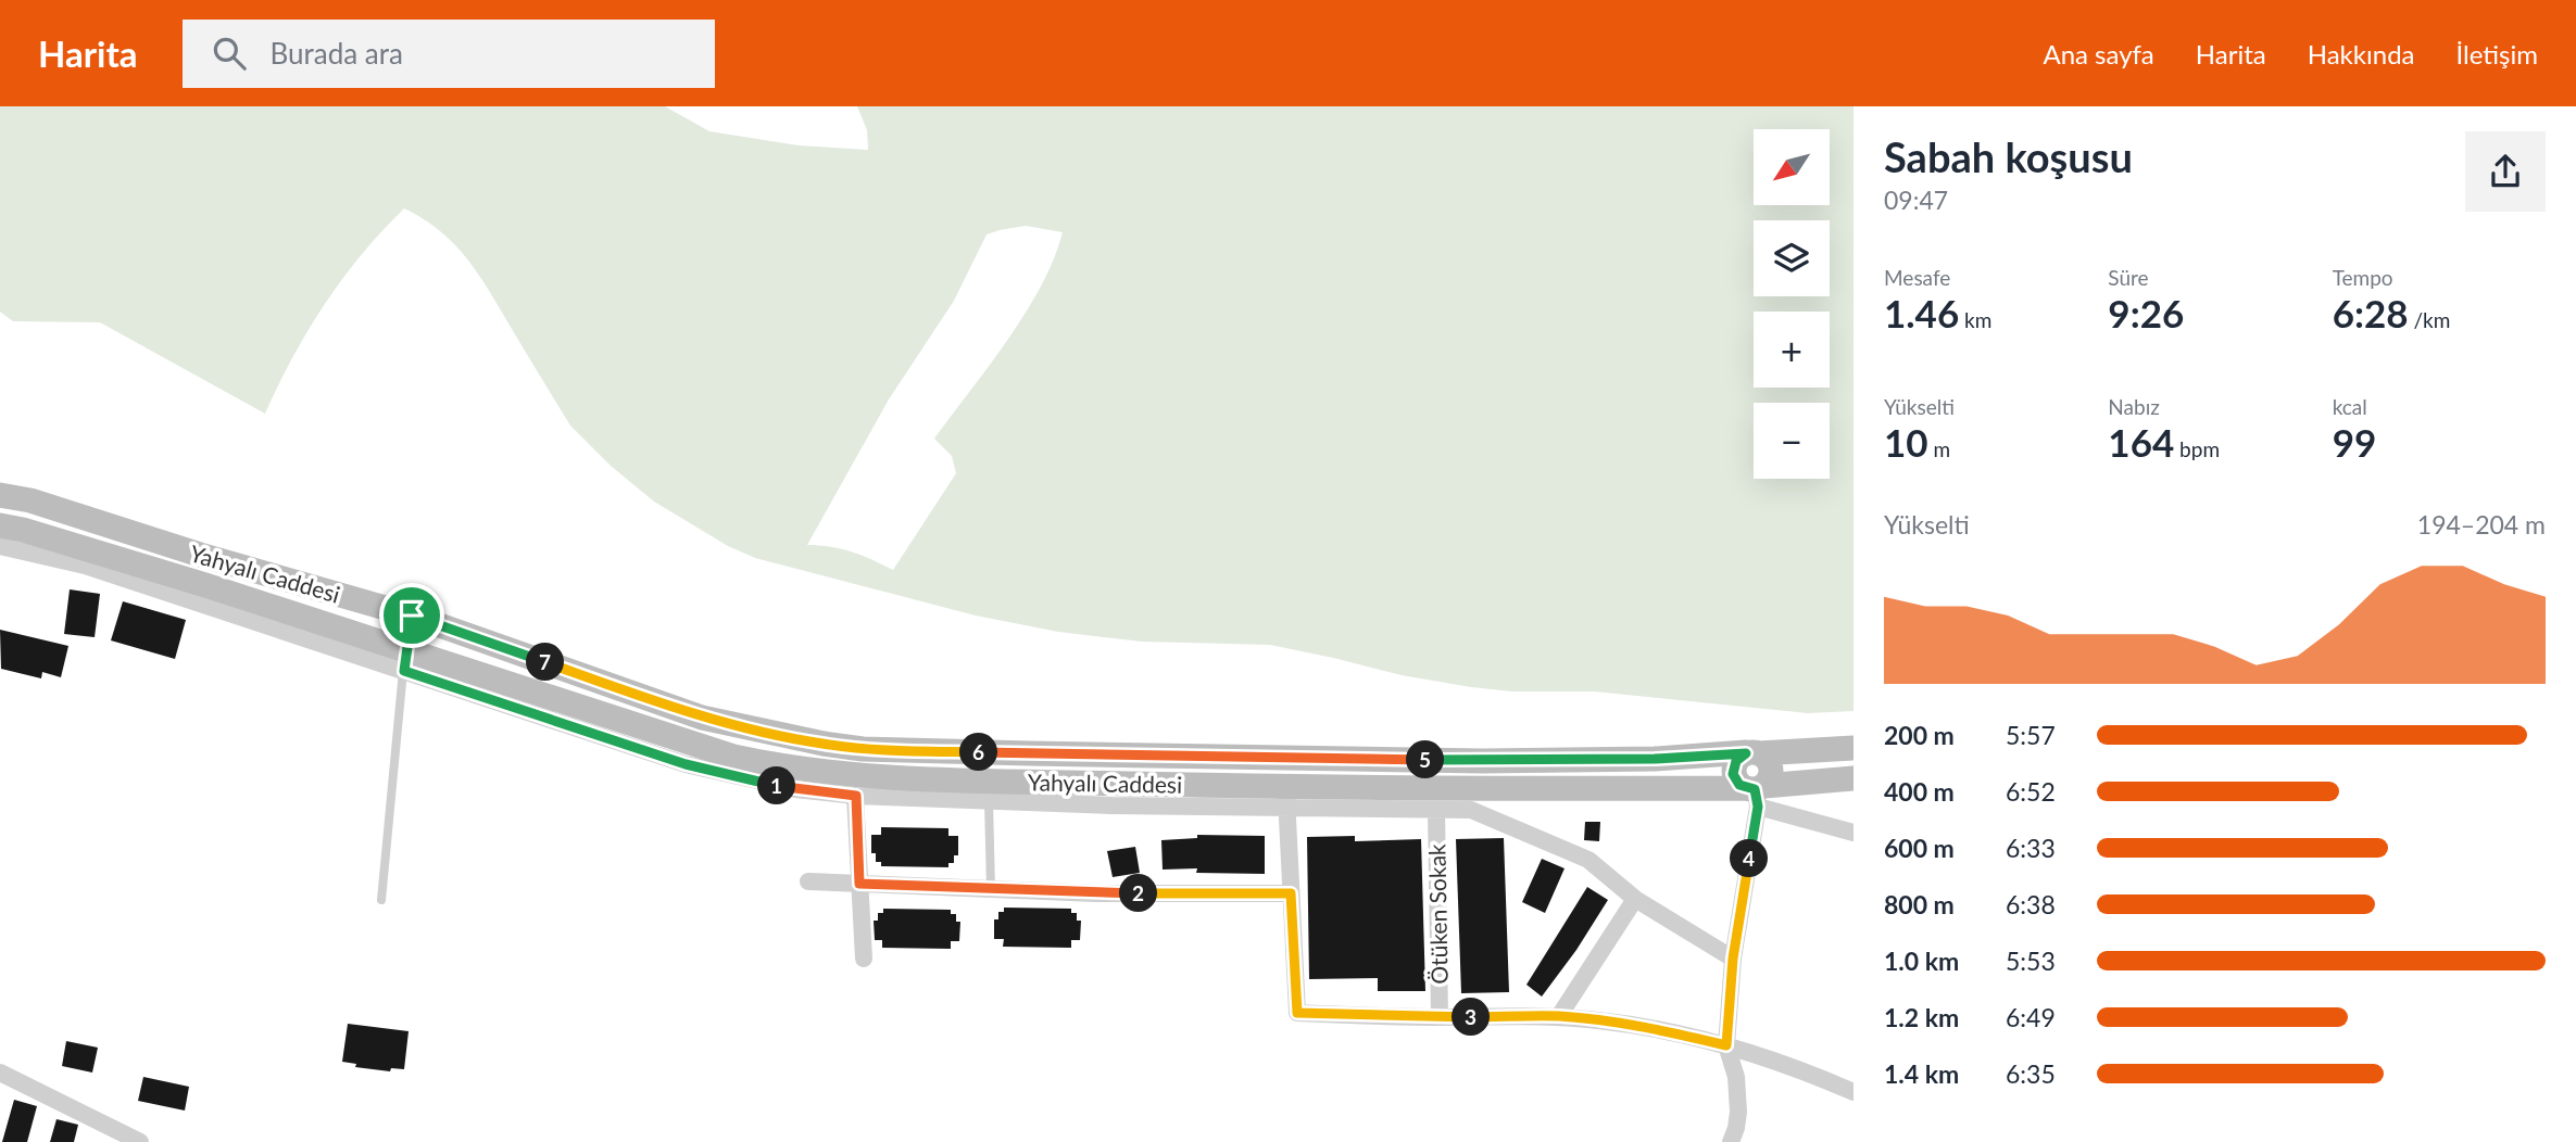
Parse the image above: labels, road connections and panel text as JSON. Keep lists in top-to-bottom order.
{
  "streets": {
    "main road": ["Yahyalı Caddesi"],
    "street": ["Ötüken Sokak"]
  },
  "north": "bottom left",
  "page": {
    "header": "Harita",
    "search": "Burada ara",
    "nav": [
      "Ana sayfa",
      "Harita",
      "Hakkında",
      "İletişim"
    ],
    "heading": ["Sabah koşusu", "09:47"],
    "map_buttons": ["+", "−"],
    "stats": [
      ["Mesafe", "1.46 km"],
      ["Süre", "9:26"],
      ["Tempo", "6:28 /km"],
      ["Yükselti", "10 m"],
      ["Nabız", "164 bpm"],
      ["kcal", "99"]
    ],
    "chart": ["Yükselti", "194–204 m"],
    "pins": [
      "7",
      "6",
      "5",
      "1",
      "4",
      "2",
      "3"
    ],
    "list": [
      {
        "name": "200 m",
        "note": "5:57"
      },
      {
        "name": "400 m",
        "note": "6:52"
      },
      {
        "name": "600 m",
        "note": "6:33"
      },
      {
        "name": "800 m",
        "note": "6:38"
      },
      {
        "name": "1.0 km",
        "note": "5:53"
      },
      {
        "name": "1.2 km",
        "note": "6:49"
      },
      {
        "name": "1.4 km",
        "note": "6:35"
      }
    ]
  }
}
